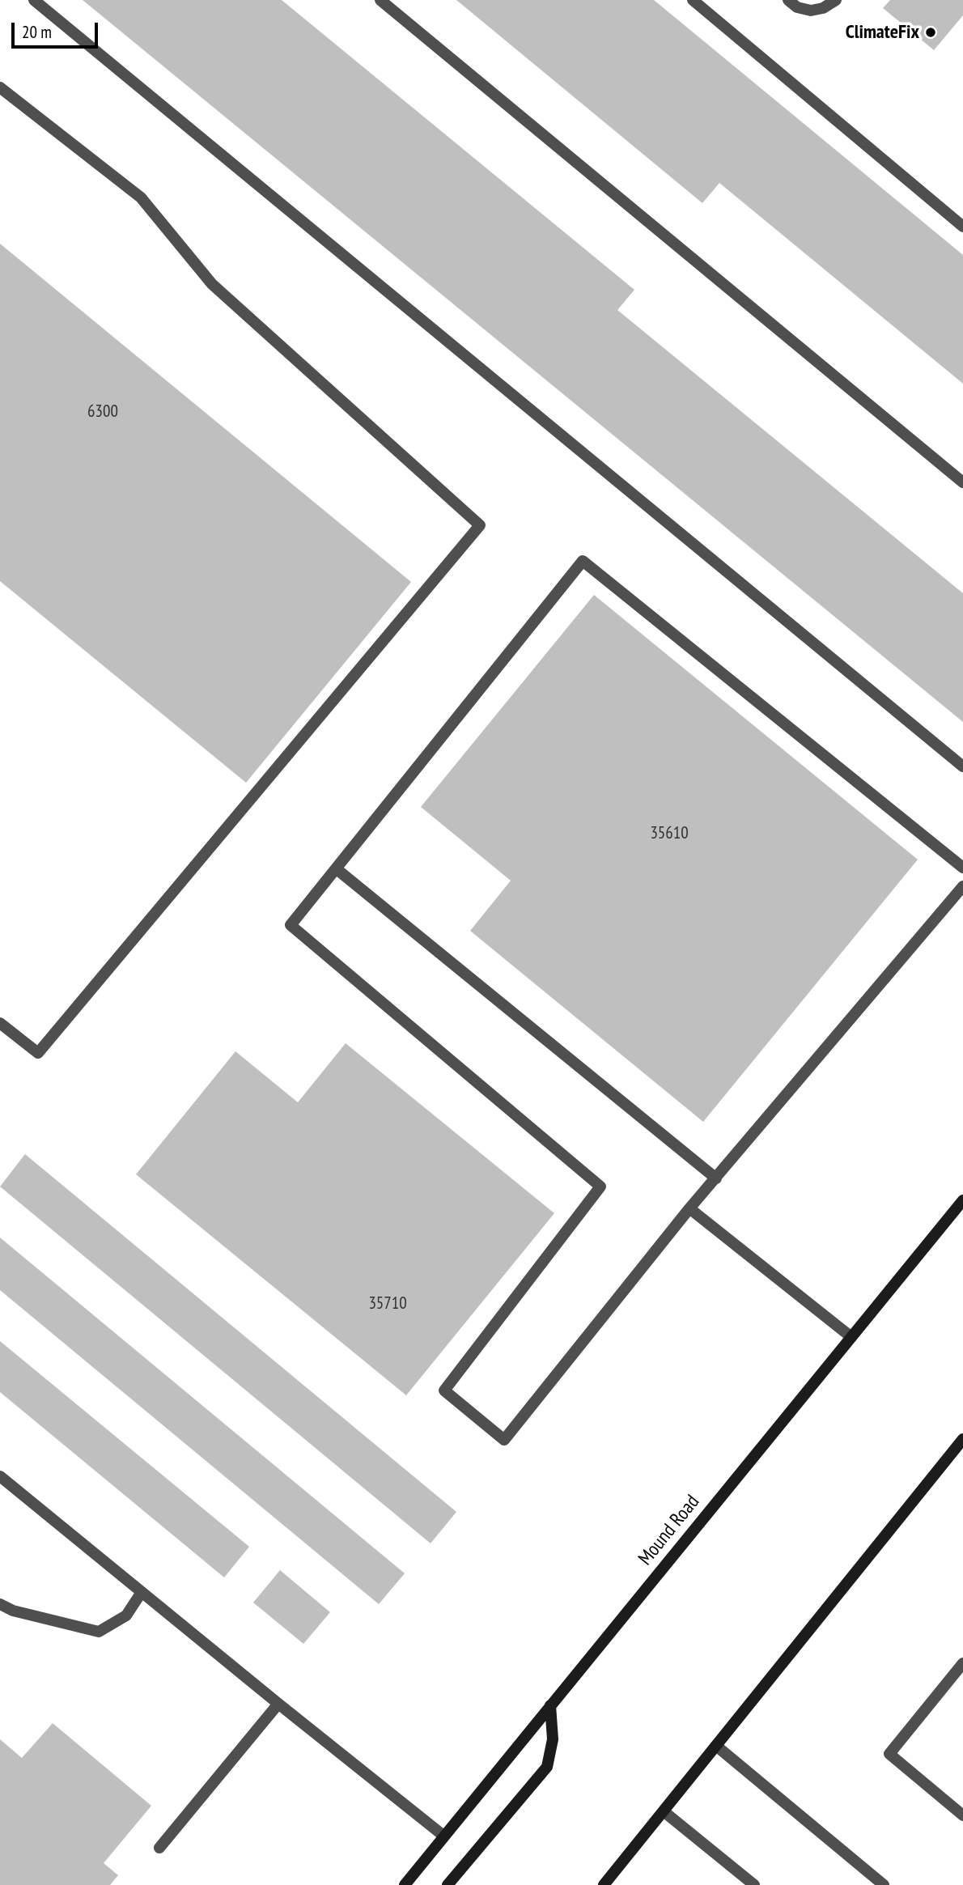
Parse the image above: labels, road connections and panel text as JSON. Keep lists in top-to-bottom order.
{
  "streets": {
    "main road": ["Mound Road"]
  },
  "places": ["ClimateFix"],
  "house_numbers": ["6300", "35610", "35710"],
  "scale_bar": "20 m"
}
